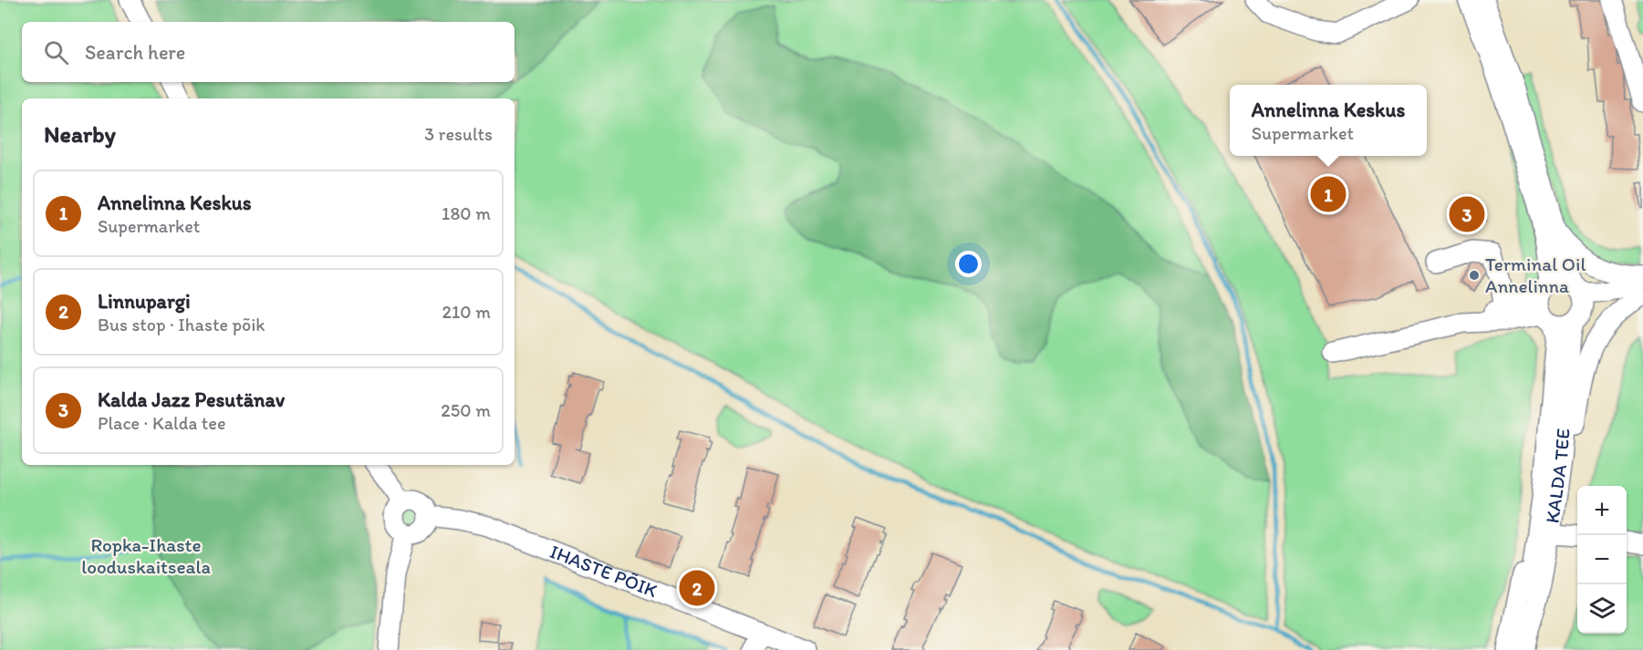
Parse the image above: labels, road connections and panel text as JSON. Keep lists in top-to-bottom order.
{
  "streets": {
    "street": ["KALDA TEE", "IHASTE PÕIK"]
  },
  "parks": ["Ropka-Ihaste looduskaitseala"],
  "places": ["Terminal Oil Annelinna"],
  "page": {
    "search": "Search here",
    "popup": ["Annelinna Keskus", "Supermarket"],
    "heading": ["Nearby", "3 results"],
    "list": [
      {
        "mark": "1",
        "name": "Annelinna Keskus",
        "note": "Supermarket",
        "value": "180 m"
      },
      {
        "mark": "2",
        "name": "Linnupargi",
        "note": "Bus stop · Ihaste põik",
        "value": "210 m"
      },
      {
        "mark": "3",
        "name": "Kalda Jazz Pesutänav",
        "note": "Place · Kalda tee",
        "value": "250 m"
      }
    ],
    "pins": ["1", "3", "2"],
    "map_buttons": ["+", "−"]
  }
}
